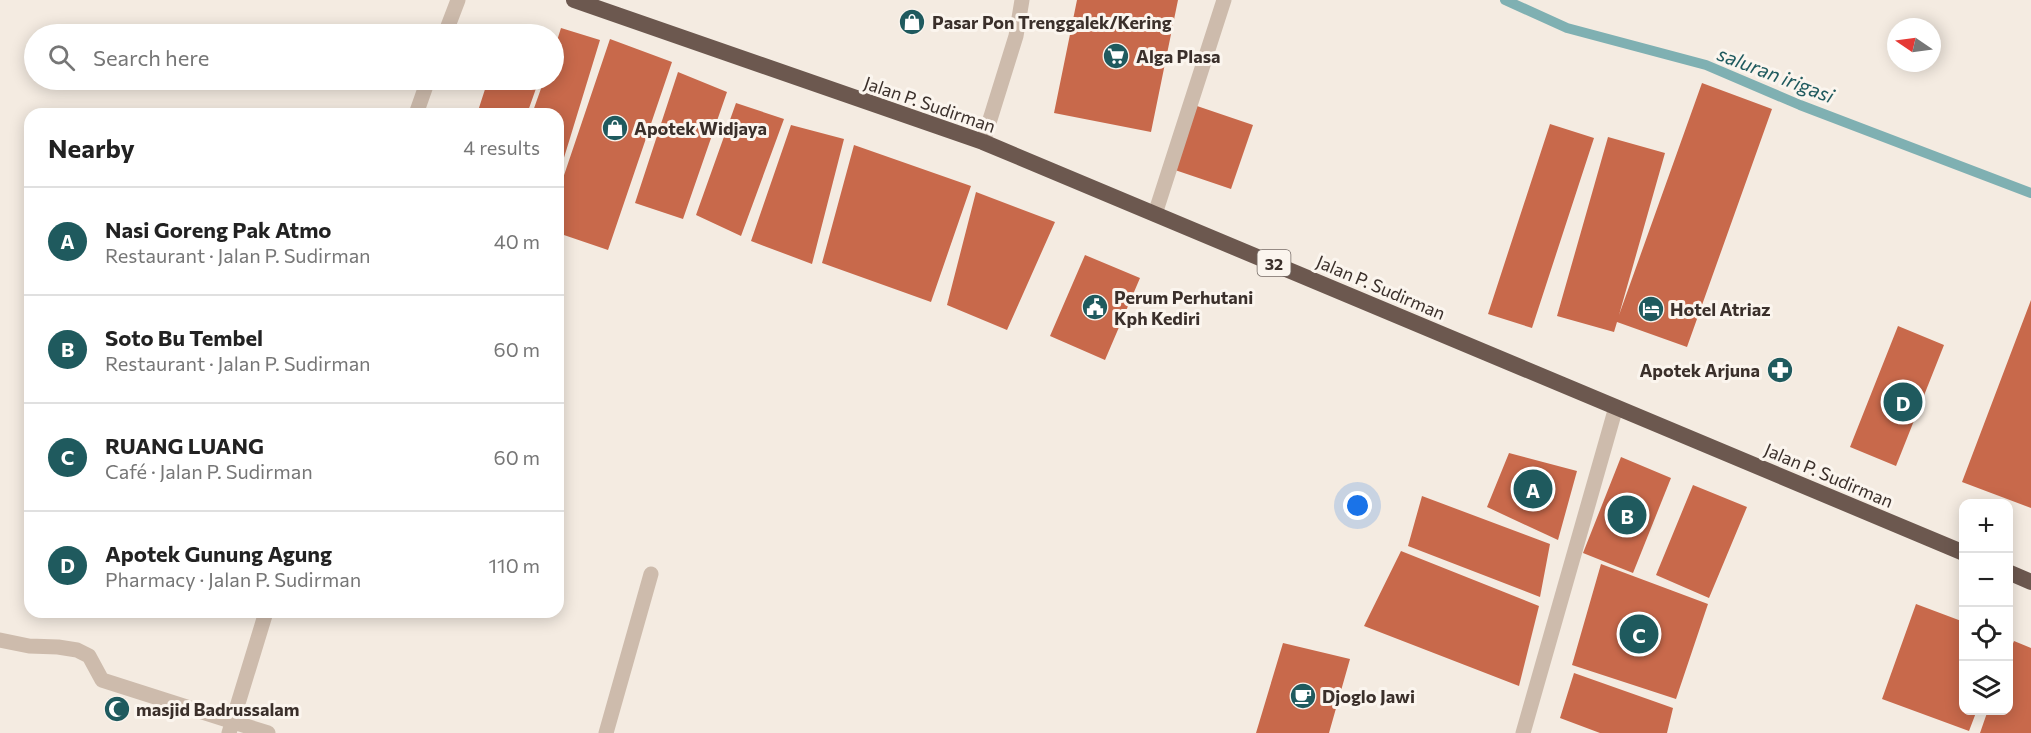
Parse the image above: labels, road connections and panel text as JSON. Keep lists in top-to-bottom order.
{
  "streets": {
    "highway": ["Jalan P. Sudirman", "32"]
  },
  "water": ["saluran irigasi"],
  "places": {
    "shop": ["Pasar Pon Trenggalek/Kering", "Apotek Widjaya"],
    "supermarket": ["Alga Plasa"],
    "public building": ["Perum Perhutani Kph Kediri"],
    "hotel": ["Hotel Atriaz"],
    "pharmacy": ["Apotek Arjuna"],
    "cafe": ["Djoglo Jawi"],
    "mosque": ["masjid Badrussalam"]
  },
  "north": "left",
  "page": {
    "search": "Search here",
    "heading": ["Nearby", "4 results"],
    "list": [
      {
        "mark": "A",
        "name": "Nasi Goreng Pak Atmo",
        "note": "Restaurant · Jalan P. Sudirman",
        "value": "40 m"
      },
      {
        "mark": "B",
        "name": "Soto Bu Tembel",
        "note": "Restaurant · Jalan P. Sudirman",
        "value": "60 m"
      },
      {
        "mark": "C",
        "name": "RUANG LUANG",
        "note": "Café · Jalan P. Sudirman",
        "value": "60 m"
      },
      {
        "mark": "D",
        "name": "Apotek Gunung Agung",
        "note": "Pharmacy · Jalan P. Sudirman",
        "value": "110 m"
      }
    ],
    "pins": [
      "D",
      "A",
      "B",
      "C"
    ],
    "map_buttons": ["+", "−"]
  }
}
